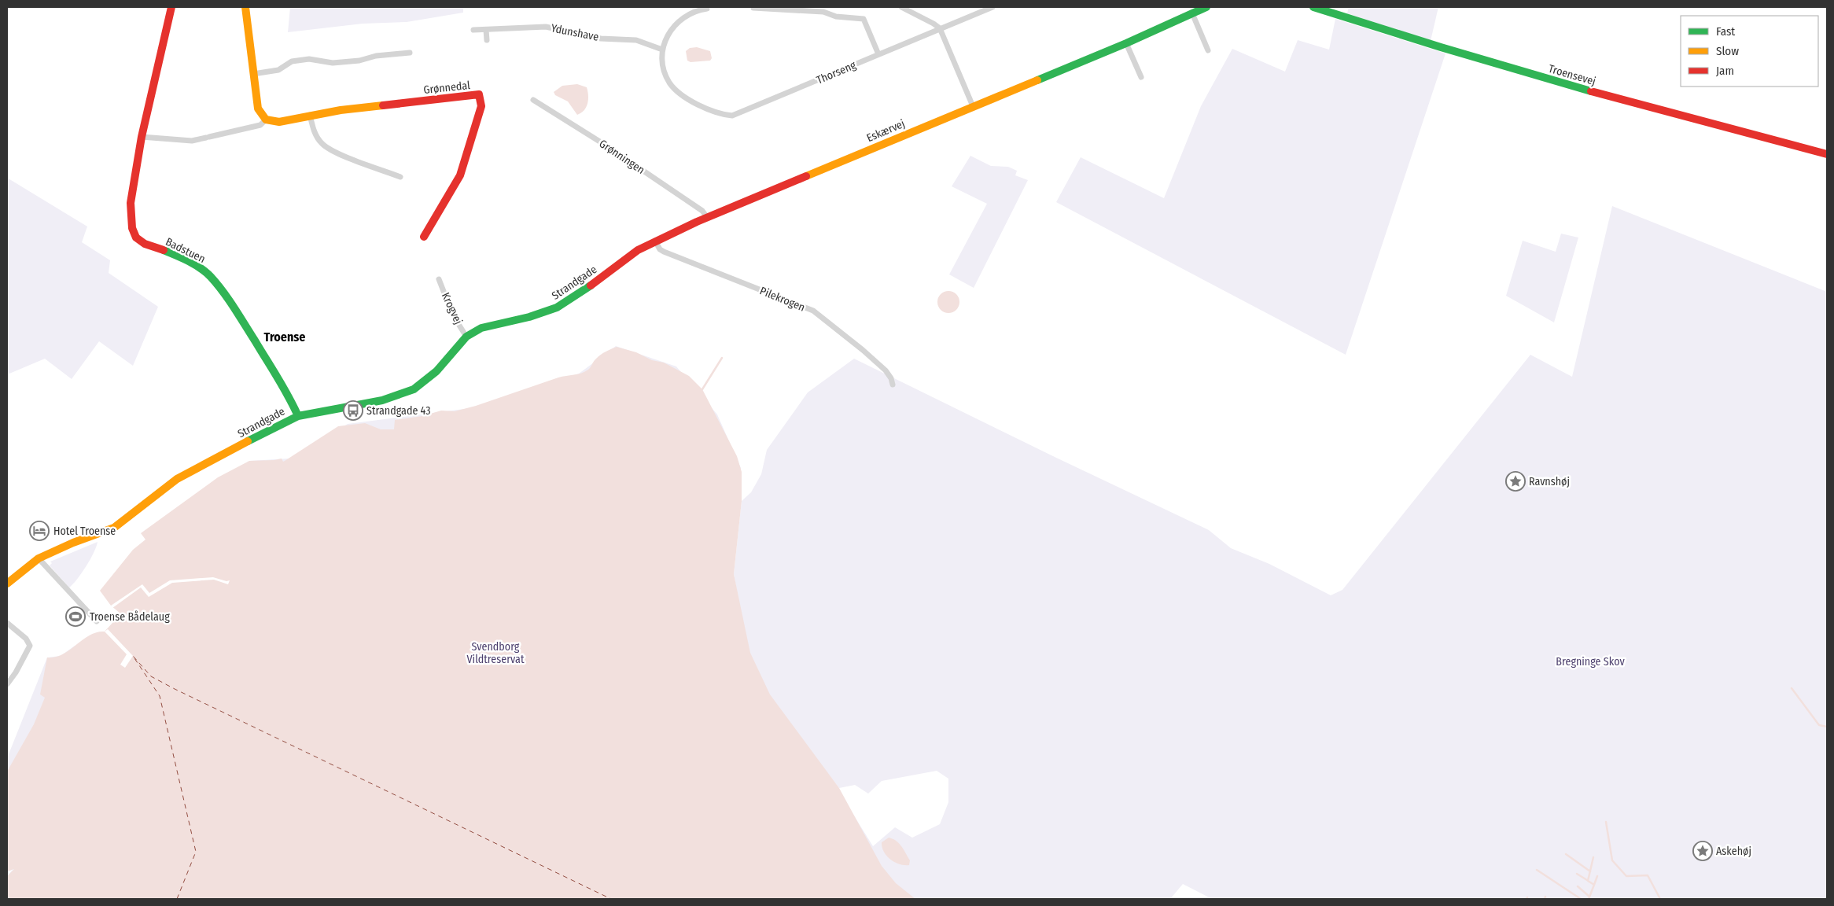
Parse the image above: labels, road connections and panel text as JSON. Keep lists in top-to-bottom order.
{
  "streets": {
    "street": [
      "Ydunshave",
      "Thorseng",
      "Troensevej",
      "Grønnedal",
      "Eskærvej",
      "Grønningen",
      "Badstuen",
      "Strandgade",
      "Pilekrogen",
      "Krogvej"
    ]
  },
  "crossings": [
    ["Ydunshave", "Thorseng"],
    ["Eskærvej", "Grønningen"],
    ["Eskærvej", "Strandgade"],
    ["Eskærvej", "Pilekrogen"],
    ["Badstuen", "Strandgade"],
    ["Strandgade", "Pilekrogen"],
    ["Strandgade", "Krogvej"]
  ],
  "districts": ["Troense"],
  "parks": ["Svendborg Vildtreservat", "Bregninge Skov"],
  "places": {
    "bus stop": ["Strandgade 43"],
    "place": ["Ravnshøj", "Askehøj"],
    "hotel": ["Hotel Troense"],
    "sports": ["Troense Bådelaug"]
  },
  "legend": ["Fast", "Slow", "Jam"]
}
